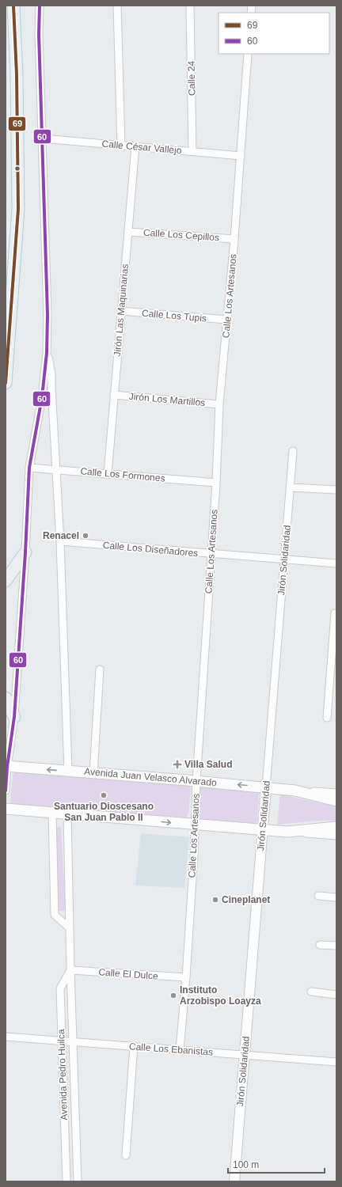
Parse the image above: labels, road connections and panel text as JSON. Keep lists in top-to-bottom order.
{
  "streets": {
    "main road": ["Avenida Juan Velasco Alvarado"],
    "street": [
      "Calle 24",
      "Calle César Vallejo",
      "Calle Los Cepillos",
      "Calle Los Artesanos",
      "Jirón Las Maquinarias",
      "Calle Los Tupis",
      "Jirón Los Martillos",
      "Calle Los Formones",
      "Calle Los Diseñadores",
      "Jirón Solidaridad",
      "Calle El Dulce",
      "Calle Los Ebanistas",
      "Avenida Pedro Huilca"
    ]
  },
  "crossings": [
    ["Calle 24", "Calle César Vallejo"],
    ["Calle César Vallejo", "Calle Los Artesanos"],
    ["Calle César Vallejo", "Jirón Las Maquinarias"],
    ["Calle Los Cepillos", "Calle Los Artesanos"],
    ["Calle Los Cepillos", "Jirón Las Maquinarias"],
    ["Calle Los Artesanos", "Calle Los Tupis"],
    ["Calle Los Artesanos", "Jirón Los Martillos"],
    ["Calle Los Artesanos", "Calle Los Formones"],
    ["Calle Los Artesanos", "Calle Los Diseñadores"],
    ["Calle Los Artesanos", "Avenida Juan Velasco Alvarado"],
    ["Calle Los Artesanos", "Calle El Dulce"],
    ["Calle Los Artesanos", "Calle Los Ebanistas"],
    ["Jirón Las Maquinarias", "Calle Los Tupis"],
    ["Jirón Las Maquinarias", "Jirón Los Martillos"],
    ["Jirón Las Maquinarias", "Calle Los Formones"],
    ["Calle Los Diseñadores", "Jirón Solidaridad"],
    ["Jirón Solidaridad", "Avenida Juan Velasco Alvarado"],
    ["Jirón Solidaridad", "Calle Los Ebanistas"],
    ["Calle El Dulce", "Avenida Pedro Huilca"],
    ["Calle Los Ebanistas", "Avenida Pedro Huilca"]
  ],
  "places": {
    "other": [
      "Renacel",
      "Santuario Dioscesano San Juan Pablo II",
      "Cineplanet",
      "Instituto Arzobispo Loayza"
    ],
    "health": ["Villa Salud"]
  },
  "lines": ["transit line 69", "transit line 60"],
  "legend": ["69", "60"],
  "scale_bar": "100 m"
}
